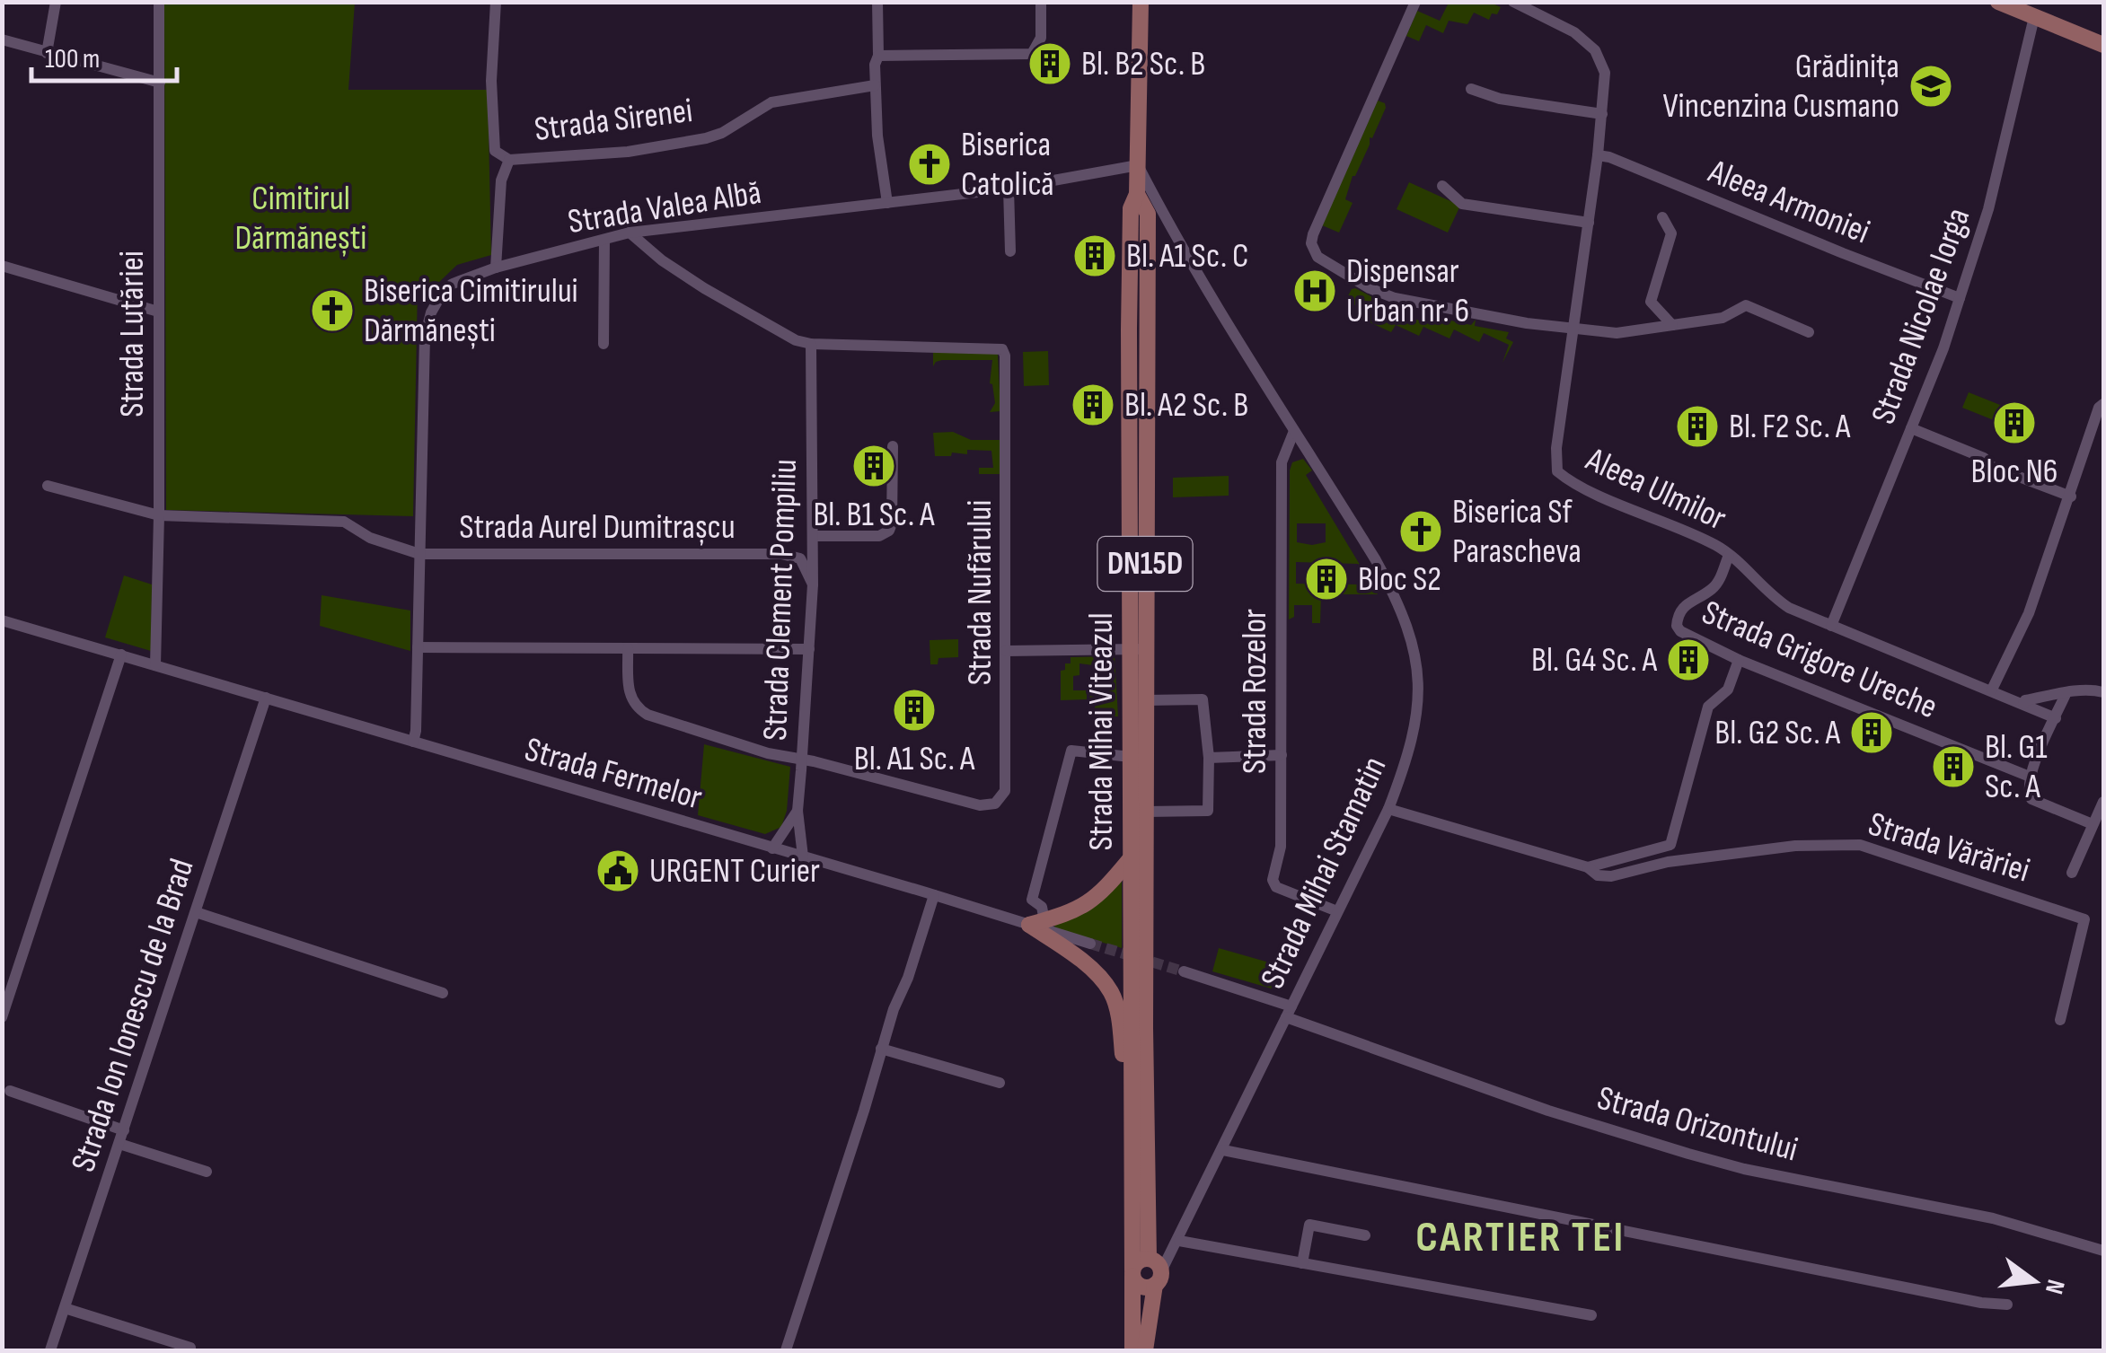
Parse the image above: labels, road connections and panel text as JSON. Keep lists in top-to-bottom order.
{
  "streets": {
    "main road": ["DN15D", "Strada Mihai Viteazul"],
    "street": [
      "Strada Sirenei",
      "Aleea Armoniei",
      "Strada Valea Albă",
      "Strada Nicolae Iorga",
      "Strada Lutăriei",
      "Aleea Ulmilor",
      "Strada Aurel Dumitrașcu",
      "Strada Nufărului",
      "Strada Clement Pompiliu",
      "Strada Grigore Ureche",
      "Strada Rozelor",
      "Strada Fermelor",
      "Strada Vărăriei",
      "Strada Mihai Stamatin",
      "Strada Ion Ionescu de la Brad",
      "Strada Orizontului"
    ]
  },
  "crossings": [
    ["Aleea Armoniei", "Strada Nicolae Iorga"],
    ["Aleea Armoniei", "Aleea Ulmilor"],
    ["Strada Valea Albă", "Strada Aurel Dumitrașcu"],
    ["Strada Valea Albă", "Strada Nufărului"],
    ["Strada Valea Albă", "Strada Mihai Viteazul"],
    ["Strada Valea Albă", "Strada Fermelor"],
    ["Strada Valea Albă", "Strada Mihai Stamatin"],
    ["Strada Nicolae Iorga", "Aleea Ulmilor"],
    ["Strada Lutăriei", "Strada Fermelor"],
    ["Aleea Ulmilor", "Strada Grigore Ureche"],
    ["Strada Aurel Dumitrașcu", "Strada Clement Pompiliu"],
    ["Strada Nufărului", "Strada Clement Pompiliu"],
    ["Strada Clement Pompiliu", "Strada Fermelor"],
    ["Strada Rozelor", "Strada Mihai Stamatin"],
    ["Strada Mihai Viteazul", "Strada Mihai Stamatin"],
    ["Strada Fermelor", "Strada Ion Ionescu de la Brad"],
    ["Strada Mihai Stamatin", "Strada Orizontului"]
  ],
  "districts": ["CARTIER TEI"],
  "parks": ["Cimitirul Dărmănești"],
  "places": {
    "building": [
      "Bl. B2 Sc. B",
      "Bl. A1 Sc. C",
      "Bl. A2 Sc. B",
      "Bloc N6",
      "Bl. F2 Sc. A",
      "Bl. B1 Sc. A",
      "Bloc S2",
      "Bl. G4 Sc. A",
      "Bl. A1 Sc. A",
      "Bl. G2 Sc. A",
      "Bl. G1 Sc. A"
    ],
    "school or university": ["Grădinița Vincenzina Cusmano"],
    "church": ["Biserica Catolică", "Biserica Cimitirului Dărmănești", "Biserica Sf Parascheva"],
    "hospital": ["Dispensar Urban nr. 6"],
    "public building": ["URGENT Curier"]
  },
  "scale_bar": "100 m",
  "north": "right"
}
